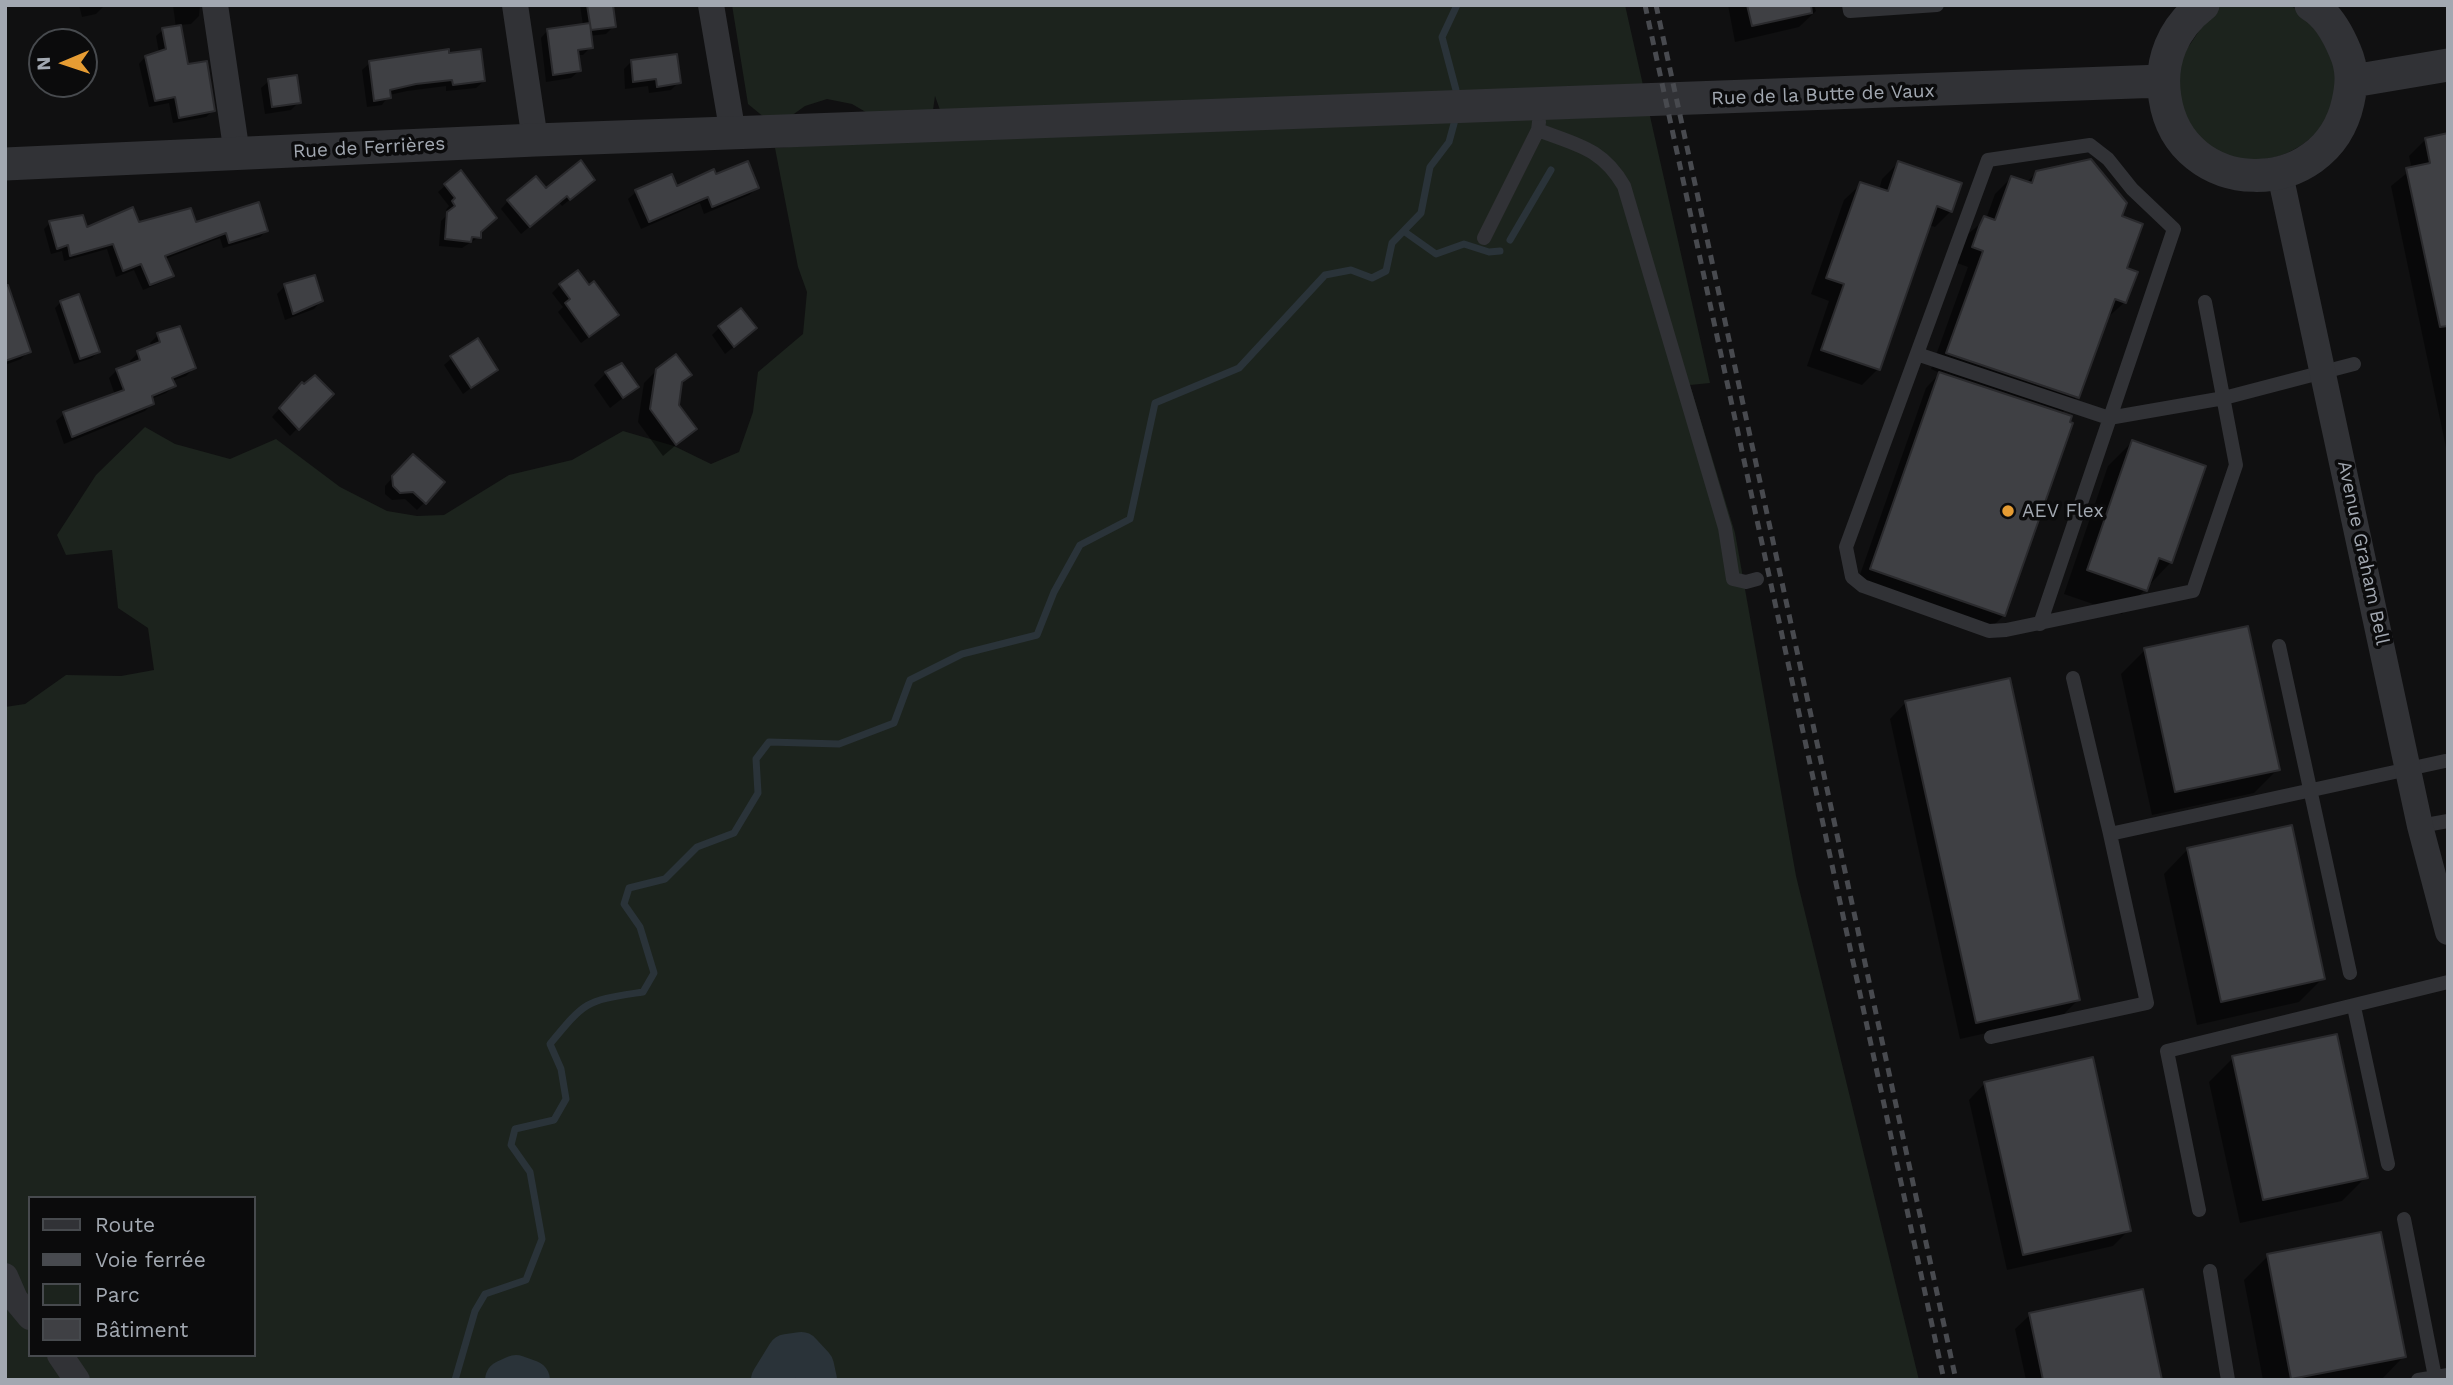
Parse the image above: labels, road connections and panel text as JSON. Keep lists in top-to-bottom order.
{
  "streets": {
    "street": ["Rue de la Butte de Vaux", "Rue de Ferrières", "Avenue Graham Bell"]
  },
  "crossings": [
    ["Rue de la Butte de Vaux", "Rue de Ferrières"]
  ],
  "places": ["AEV Flex"],
  "legend": [
    "Route",
    "Voie ferrée",
    "Parc",
    "Bâtiment"
  ],
  "north": "left"
}
